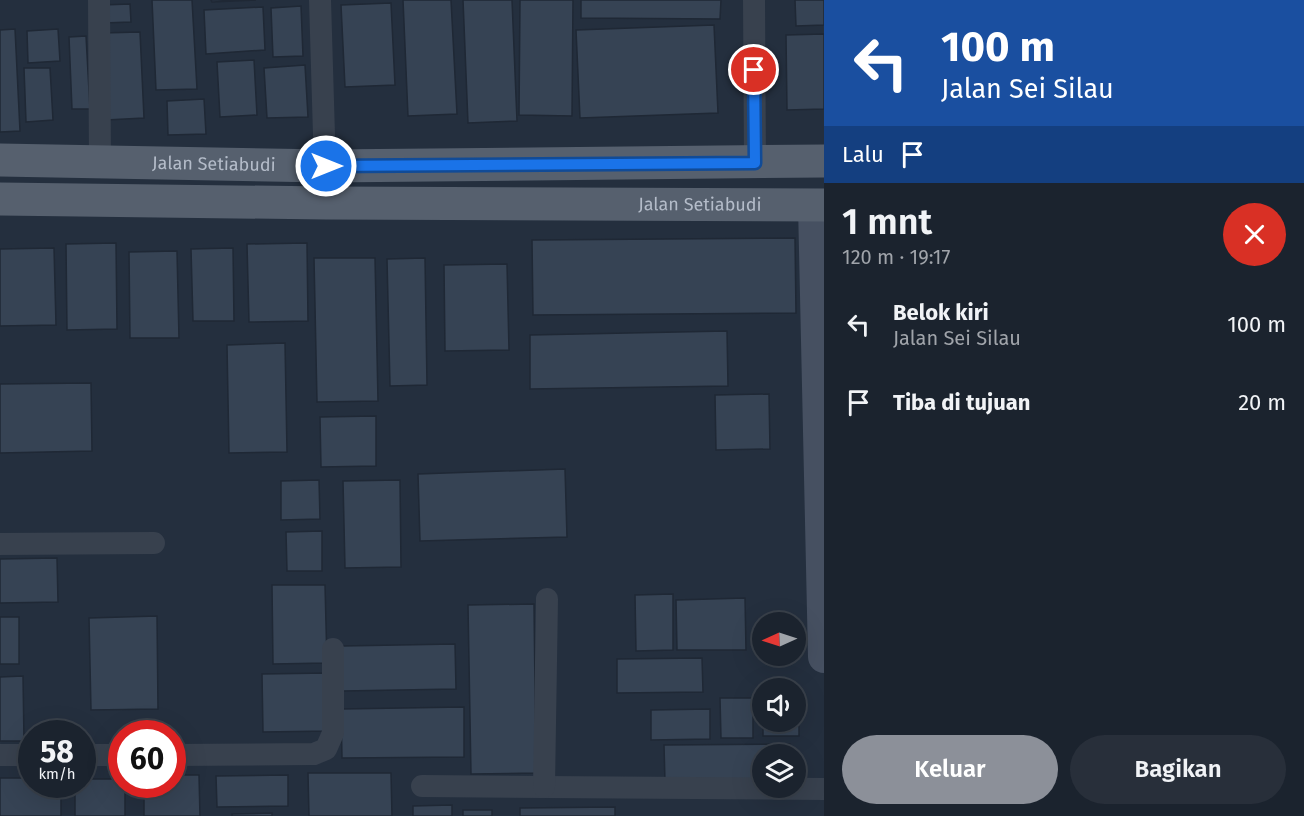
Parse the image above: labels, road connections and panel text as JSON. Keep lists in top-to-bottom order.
{
  "streets": {
    "main road": ["Jalan Setiabudi"]
  },
  "north": "left",
  "page": {
    "turn": ["100 m", "Jalan Sei Silau"],
    "then": "Lalu",
    "heading": ["1 mnt", "120 m · 19:17"],
    "list": [
      {
        "name": "Belok kiri",
        "note": "Jalan Sei Silau",
        "value": "100 m"
      },
      {
        "name": "Tiba di tujuan",
        "value": "20 m"
      }
    ],
    "speed": "58 km/h",
    "limit": "60",
    "buttons": ["Keluar", "Bagikan"]
  }
}
